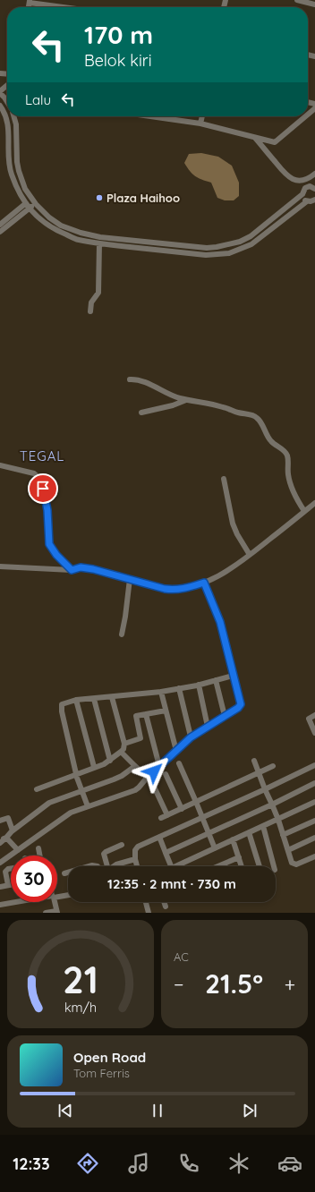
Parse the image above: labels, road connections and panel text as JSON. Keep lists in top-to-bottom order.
{
  "districts": ["TEGAL"],
  "places": ["Plaza Haihoo"],
  "page": {
    "turn": ["170 m", "Belok kiri"],
    "then": "Lalu",
    "limit": "30",
    "trip": "12:35 · 2 mnt · 730 m",
    "tile": "AC",
    "heat": ["−", "21.5°", "+"],
    "song": ["Open Road", "Tom Ferris"],
    "tabs": "12:33",
    "gauge": ["21", "km/h"]
  }
}
